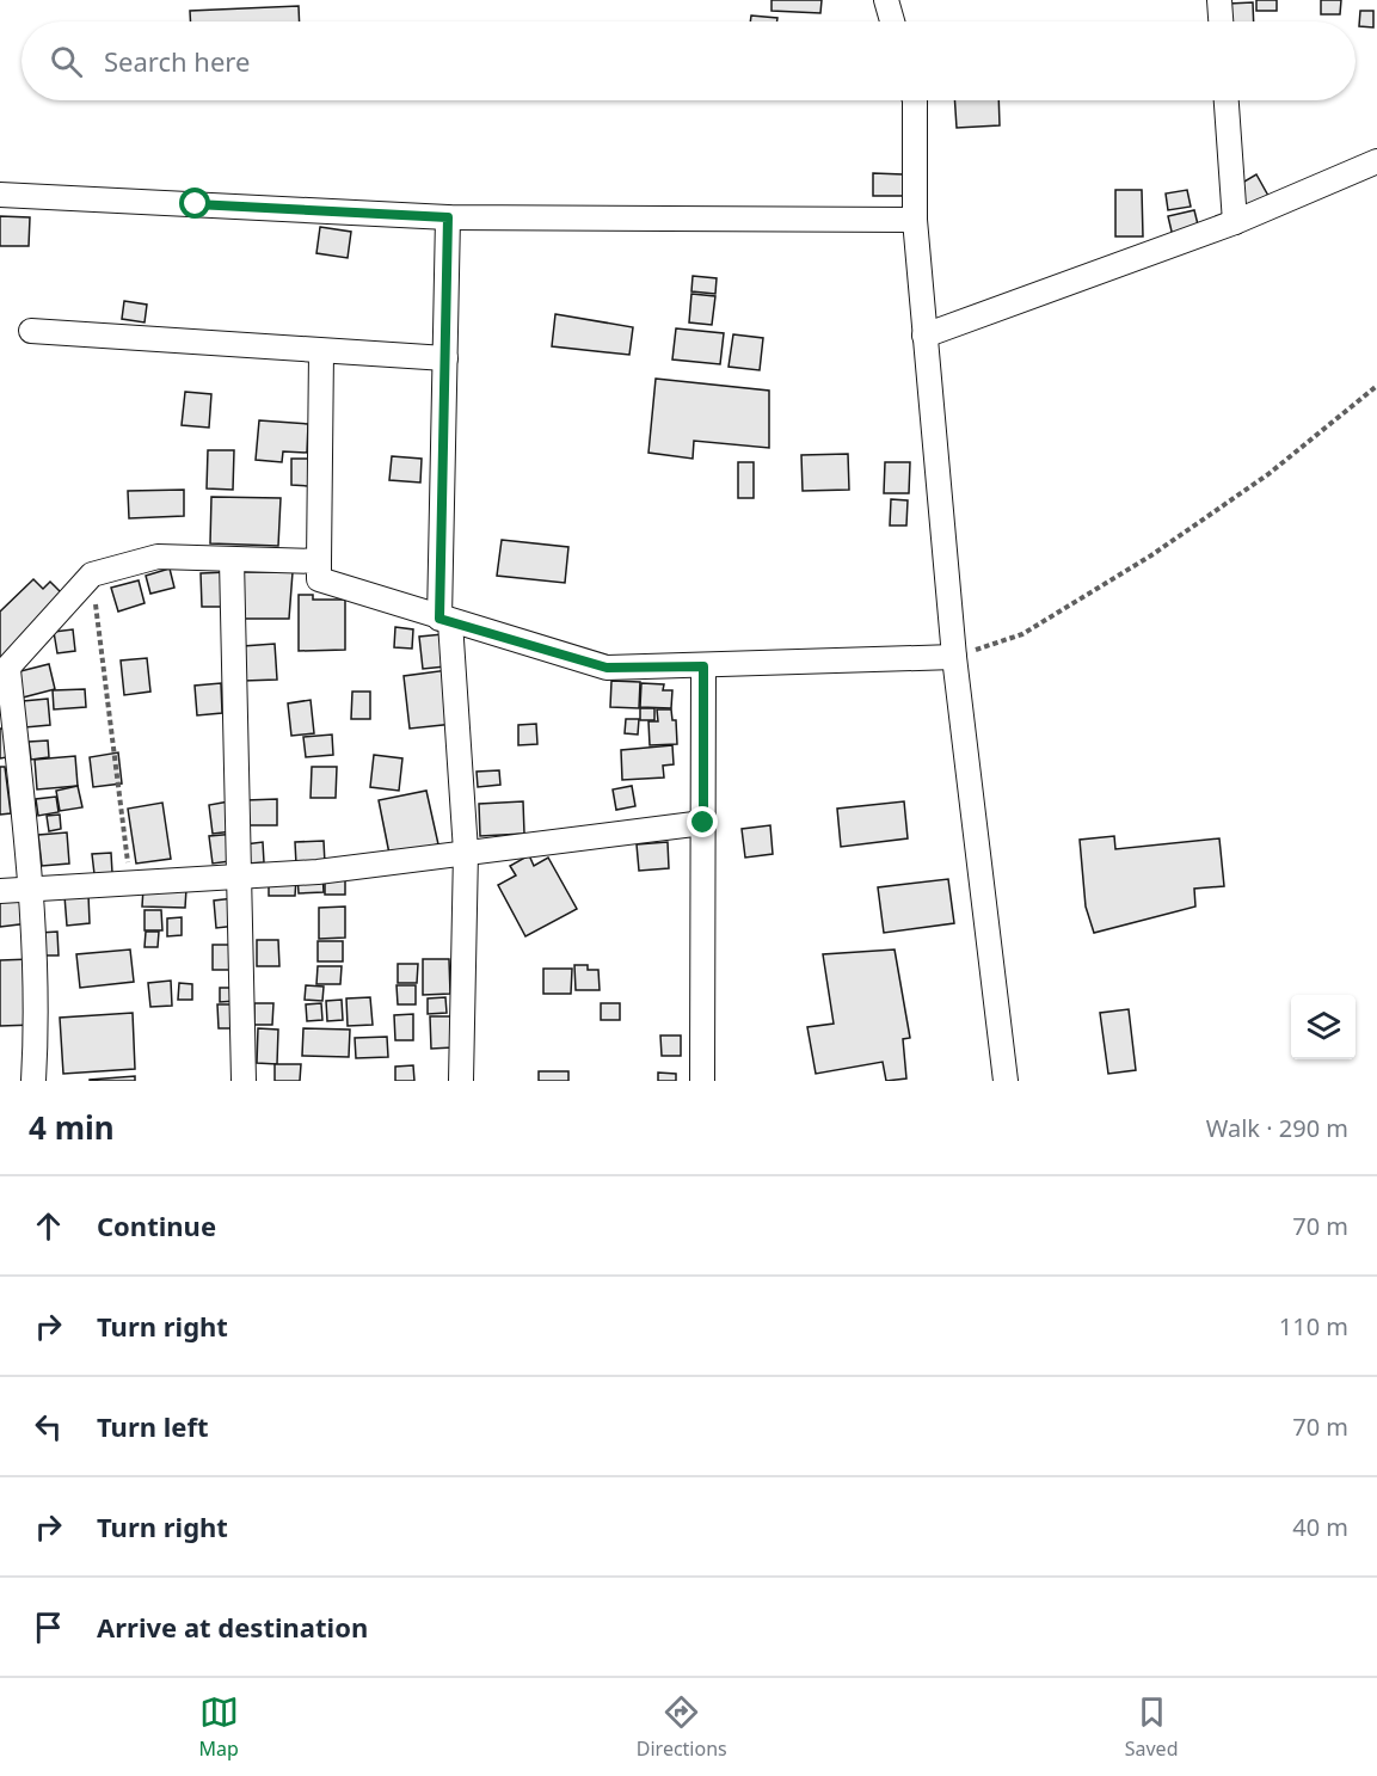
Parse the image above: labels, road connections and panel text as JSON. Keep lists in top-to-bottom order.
{
  "page": {
    "search": "Search here",
    "heading": ["4 min", "Walk · 290 m"],
    "list": [
      ["Continue", "70 m"],
      ["Turn right", "110 m"],
      ["Turn left", "70 m"],
      ["Turn right", "40 m"],
      "Arrive at destination"
    ],
    "nav": ["Map", "Directions", "Saved"]
  }
}
